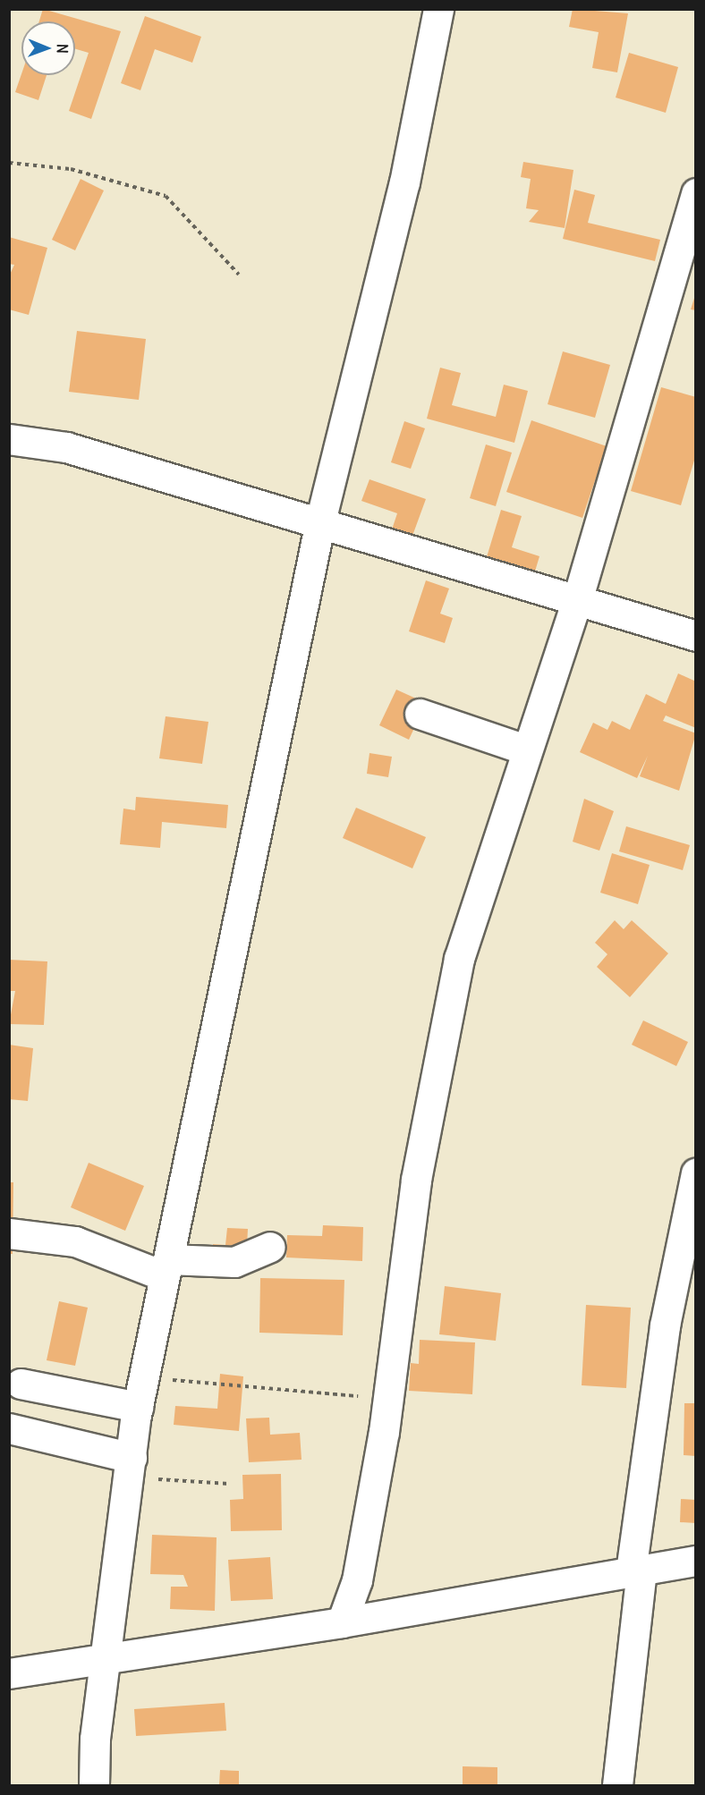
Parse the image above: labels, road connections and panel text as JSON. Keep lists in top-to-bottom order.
{
  "north": "right"
}
